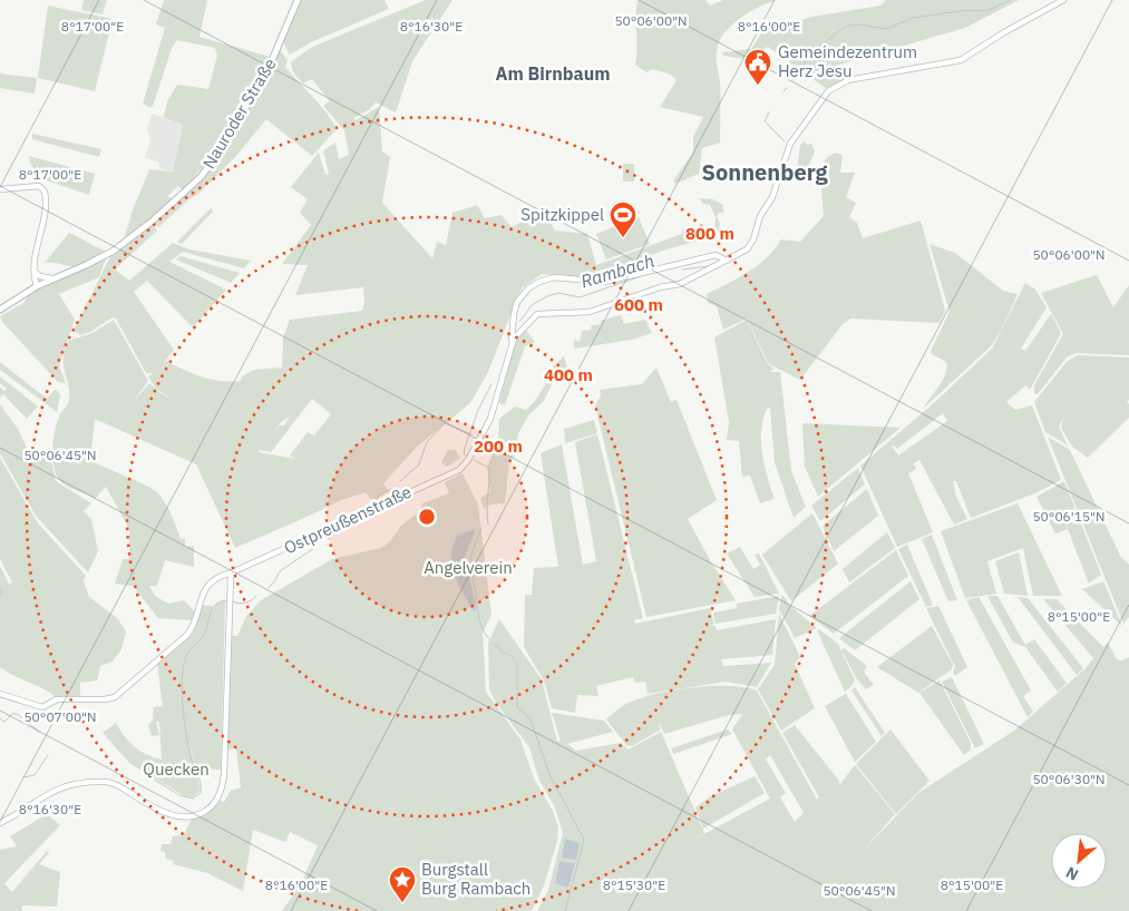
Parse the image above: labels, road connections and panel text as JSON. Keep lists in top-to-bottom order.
{
  "streets": {
    "main road": ["Nauroder Straße", "Ostpreußenstraße"]
  },
  "districts": ["Am Birnbaum", "Sonnenberg"],
  "water": ["Rambach"],
  "parks": ["Angelverein", "Quecken"],
  "places": {
    "public building": ["Gemeindezentrum Herz Jesu"],
    "sports": ["Spitzkippel"],
    "place": ["Burgstall Burg Rambach"]
  },
  "north": "bottom left",
  "coordinates": [
    "50°06'00\"N",
    "8°17'00\"E",
    "8°16'30\"E",
    "8°16'00\"E",
    "50°06'45\"N",
    "50°06'15\"N",
    "8°15'00\"E",
    "50°07'00\"N",
    "50°06'30\"N",
    "8°15'30\"E"
  ],
  "rings": [
    "800 m",
    "600 m",
    "400 m",
    "200 m"
  ]
}
